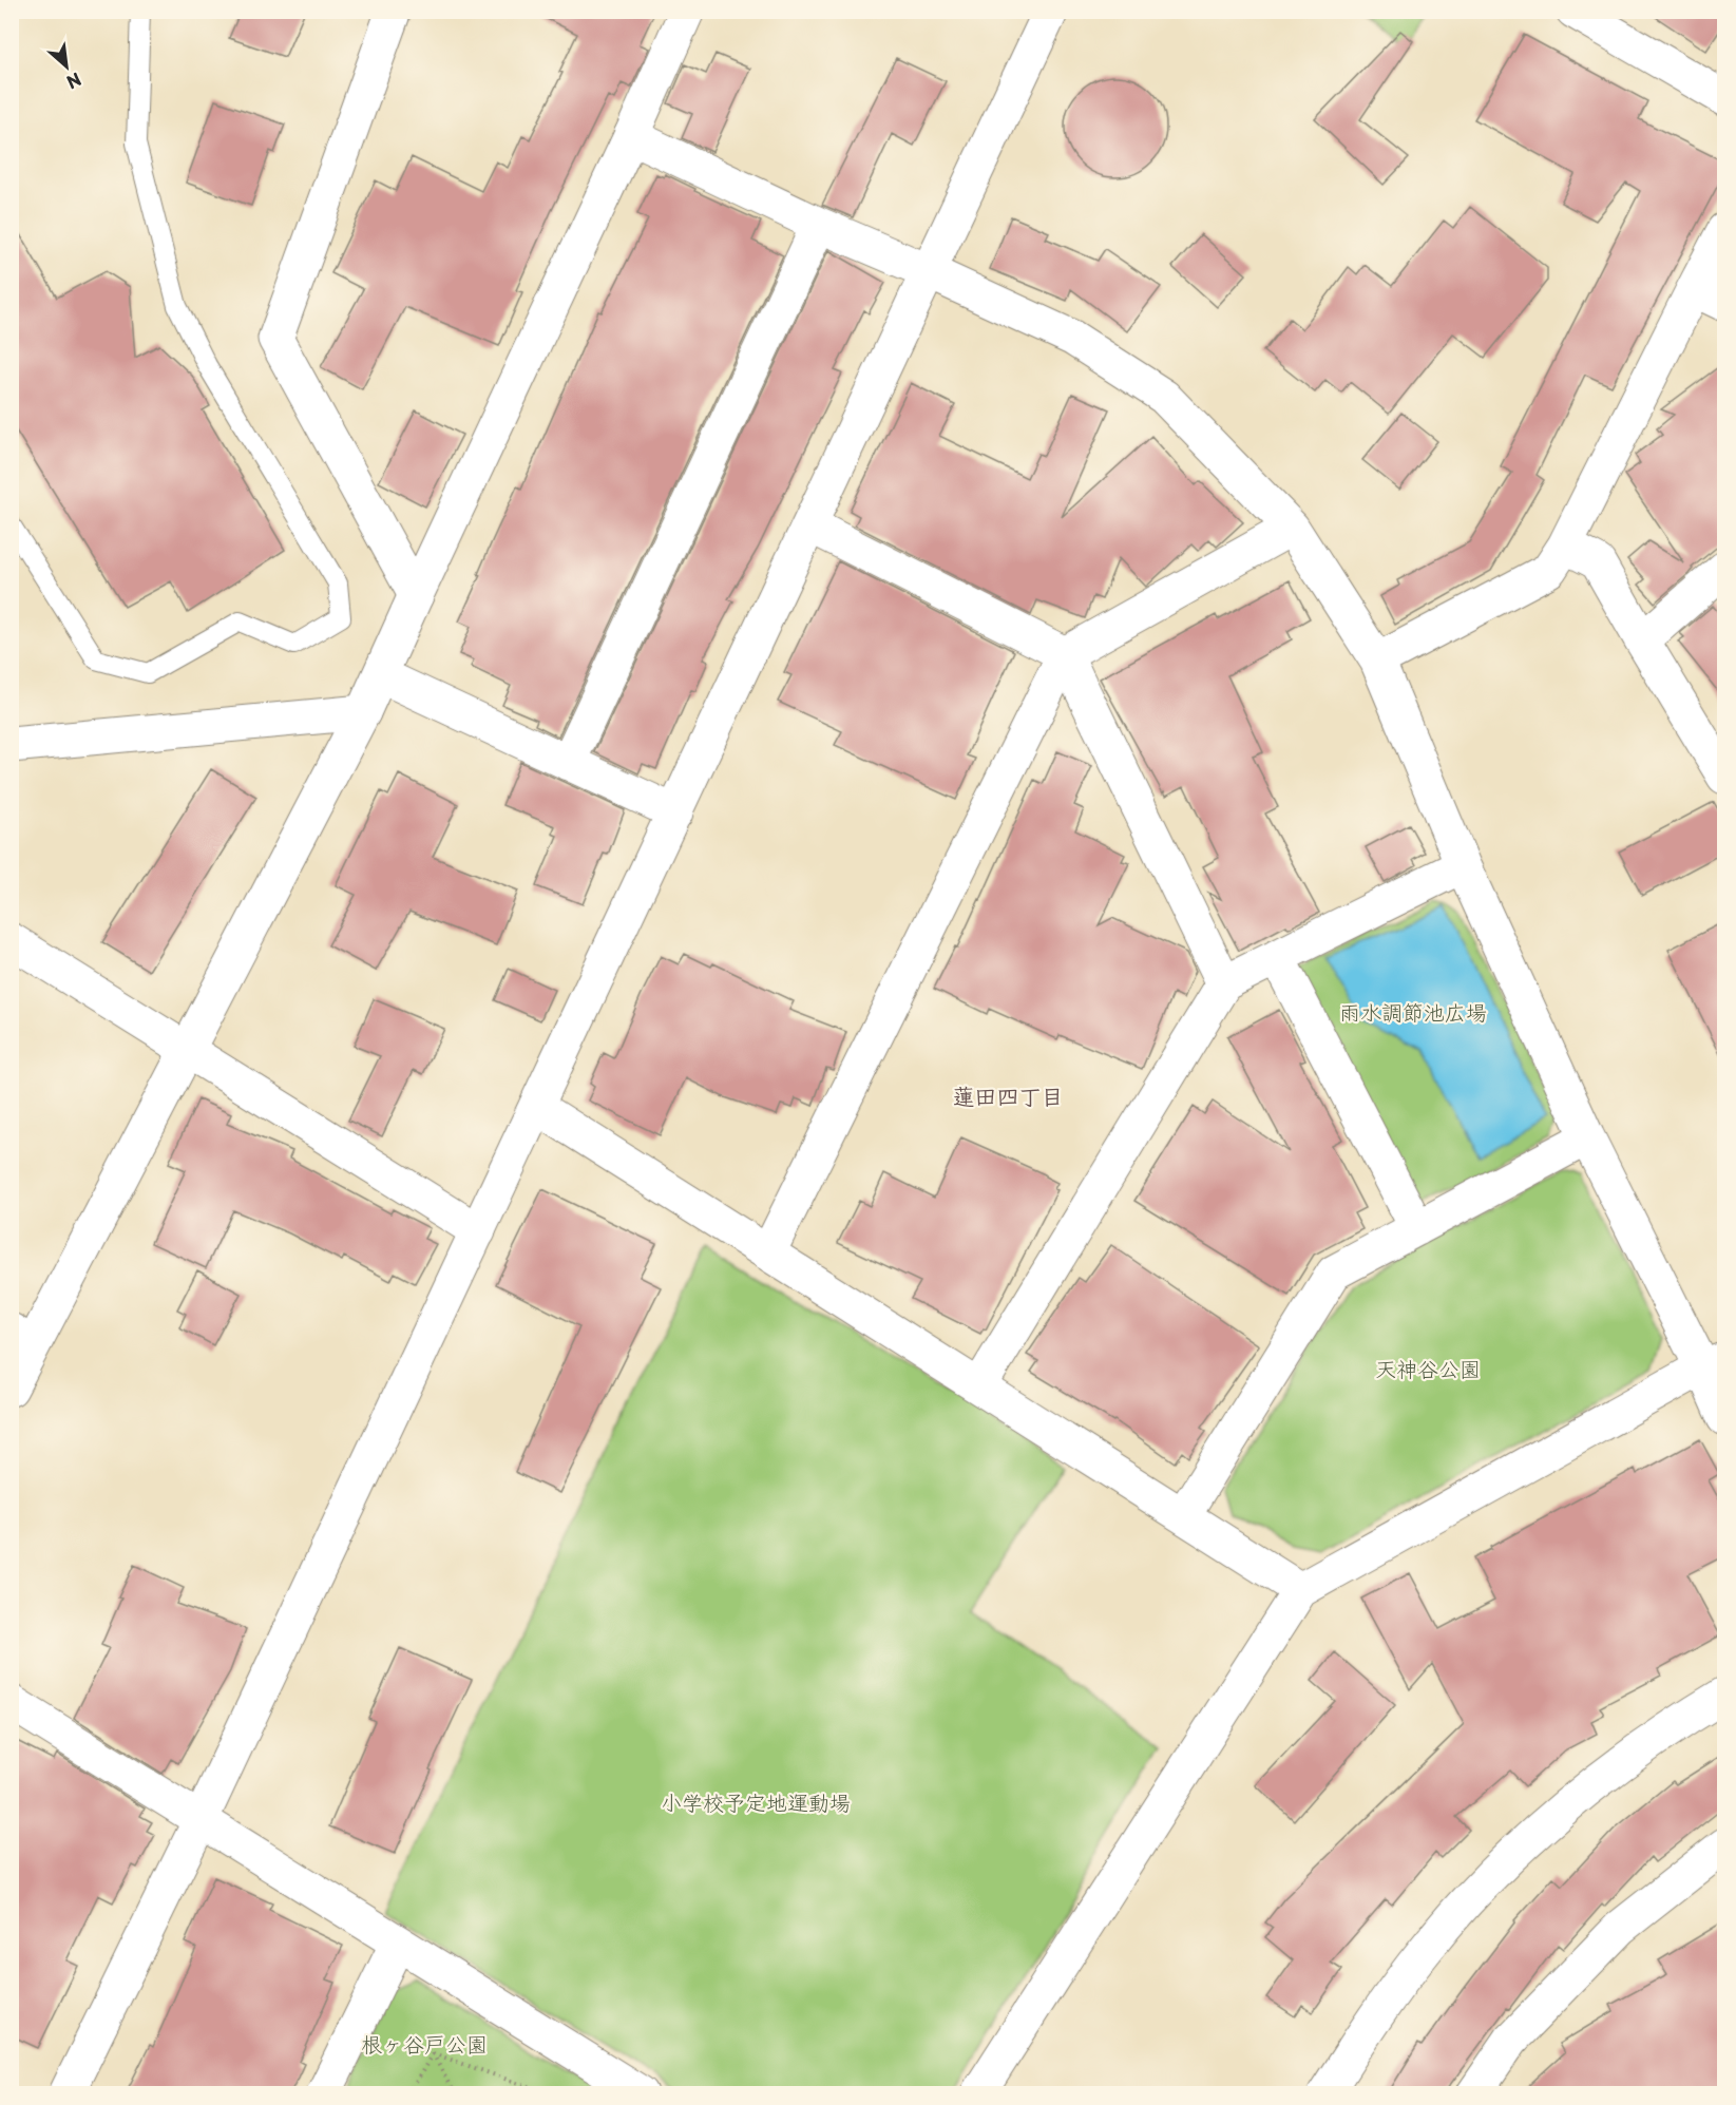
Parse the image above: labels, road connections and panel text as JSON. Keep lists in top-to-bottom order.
{
  "districts": ["蓮田四丁目"],
  "parks": [
    "雨水調節池広場",
    "天神谷公園",
    "小学校予定地運動場",
    "根ヶ谷戸公園"
  ],
  "north": "bottom right"
}
